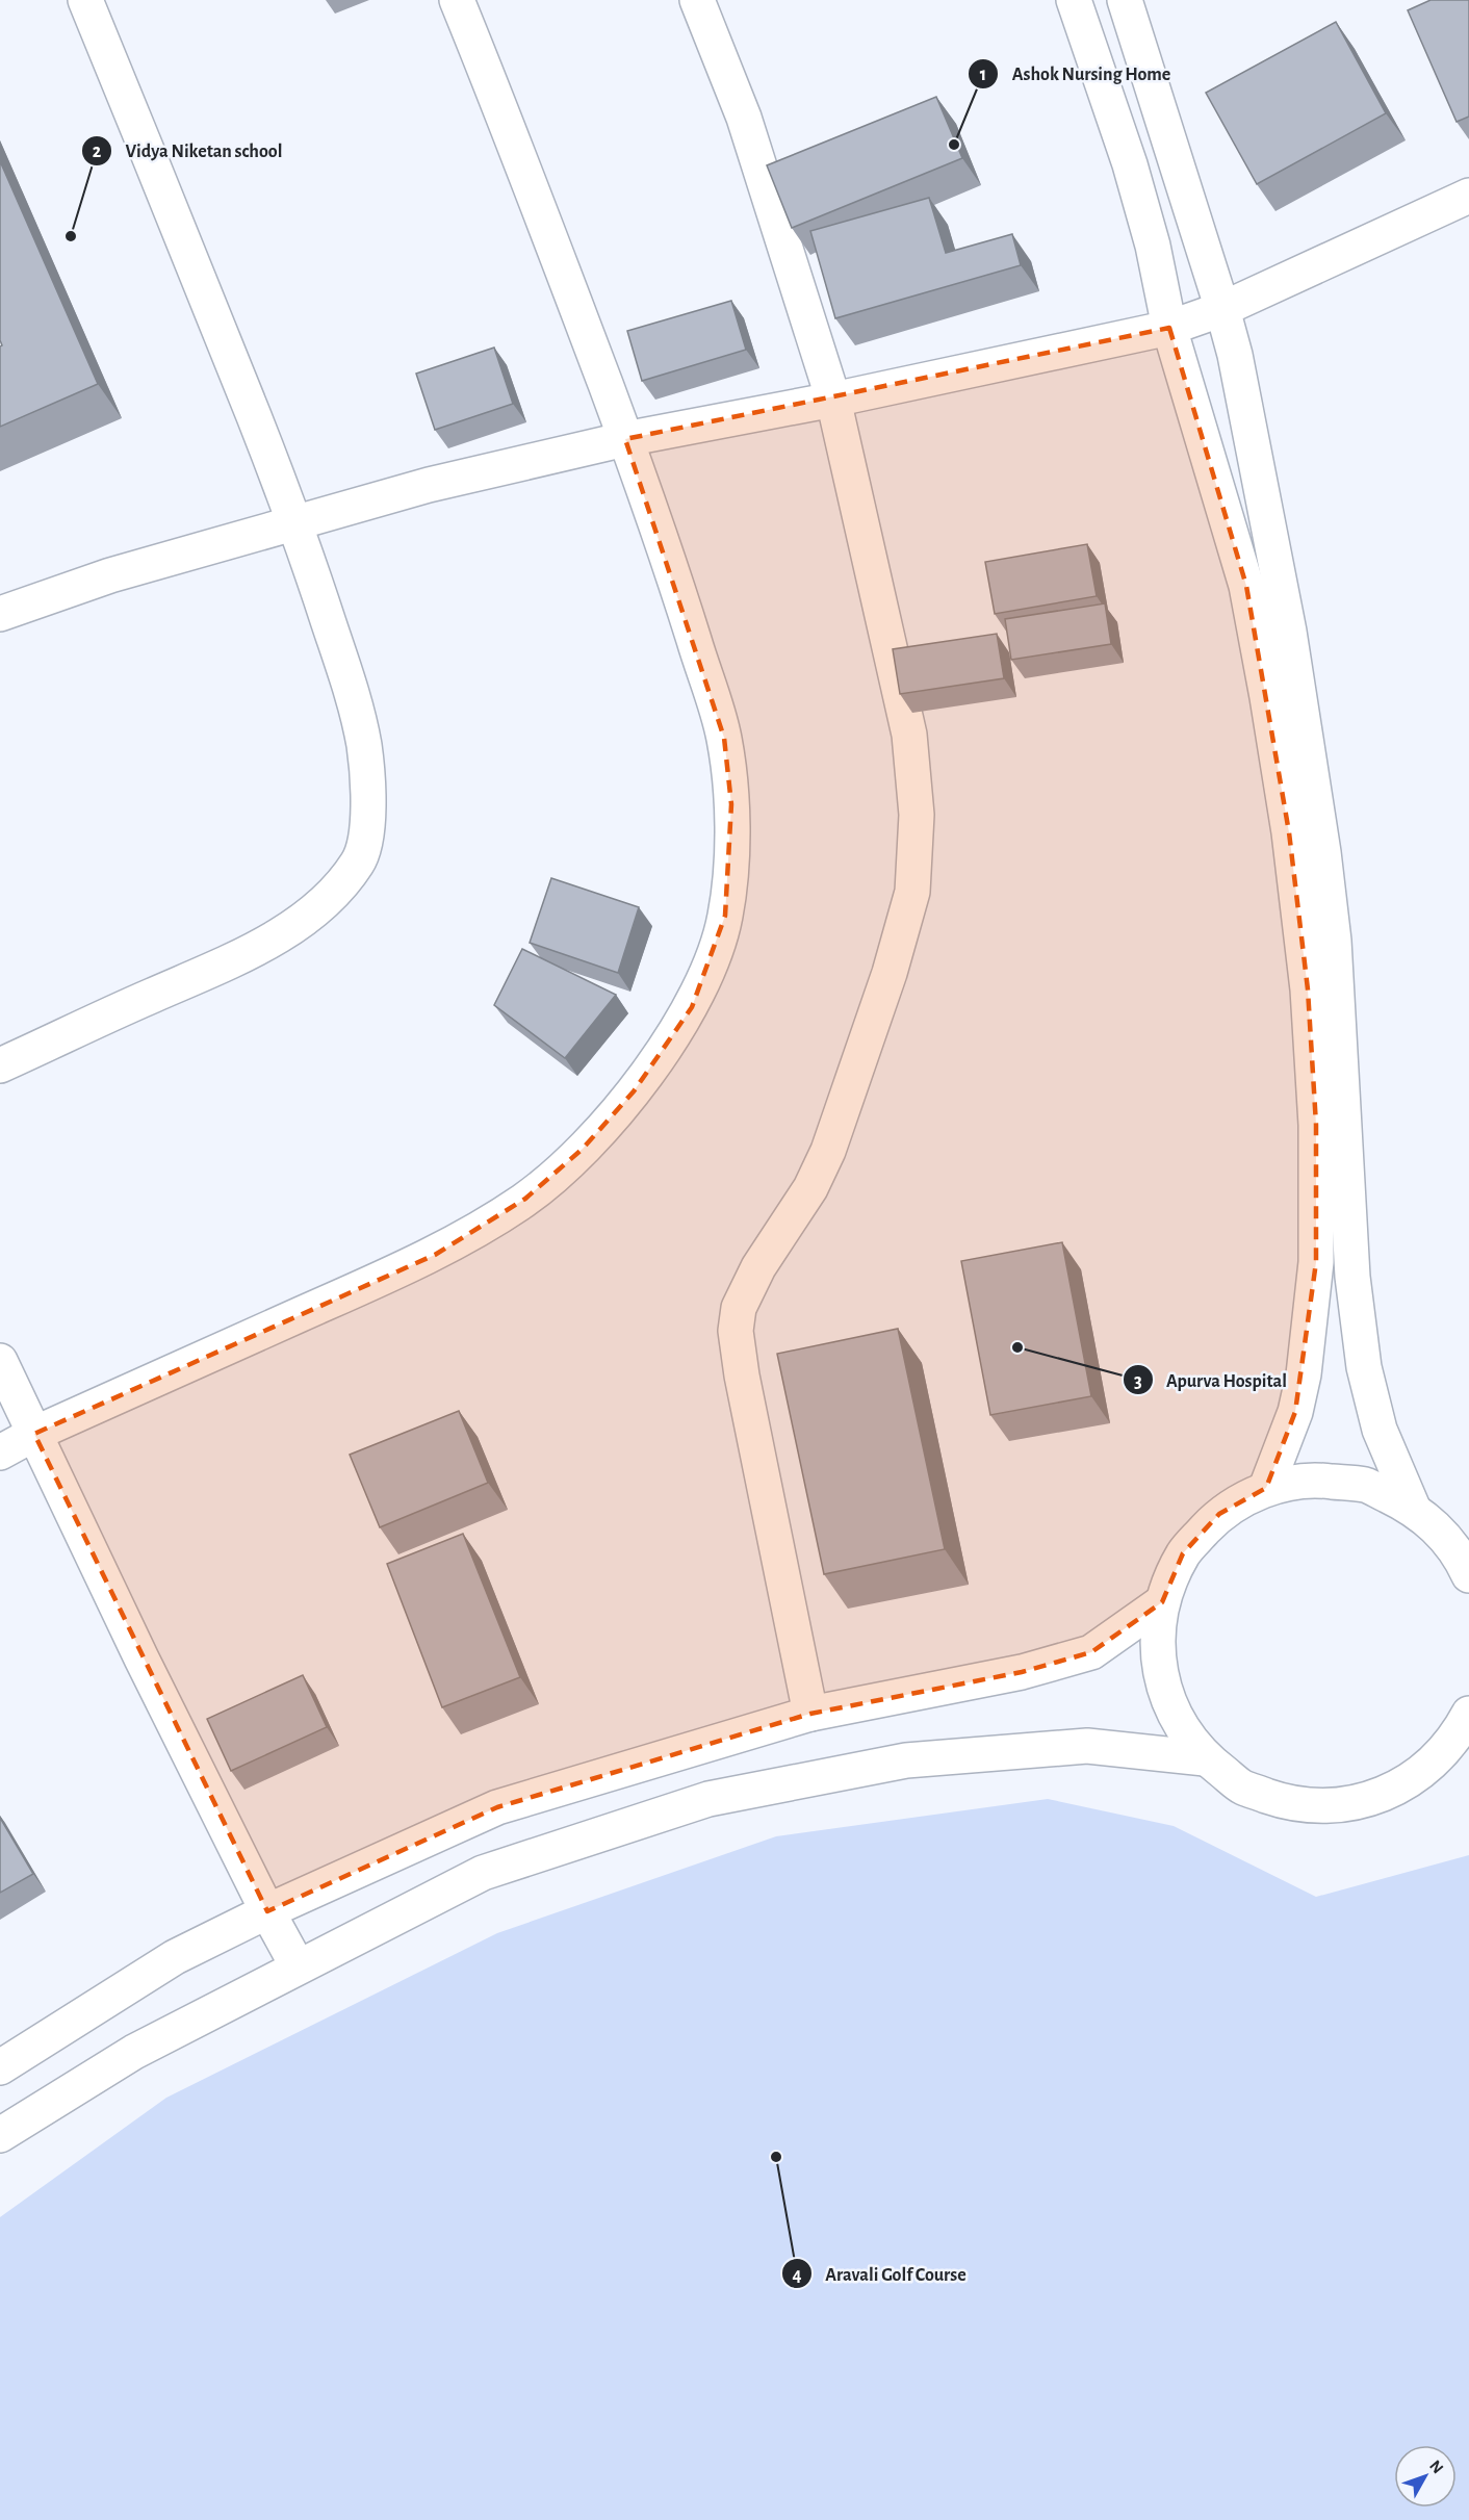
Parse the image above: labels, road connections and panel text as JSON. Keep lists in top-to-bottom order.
{
  "places": [
    "Ashok Nursing Home",
    "Vidya Niketan school",
    "Apurva Hospital",
    "Aravali Golf Course"
  ],
  "north": "top right"
}
